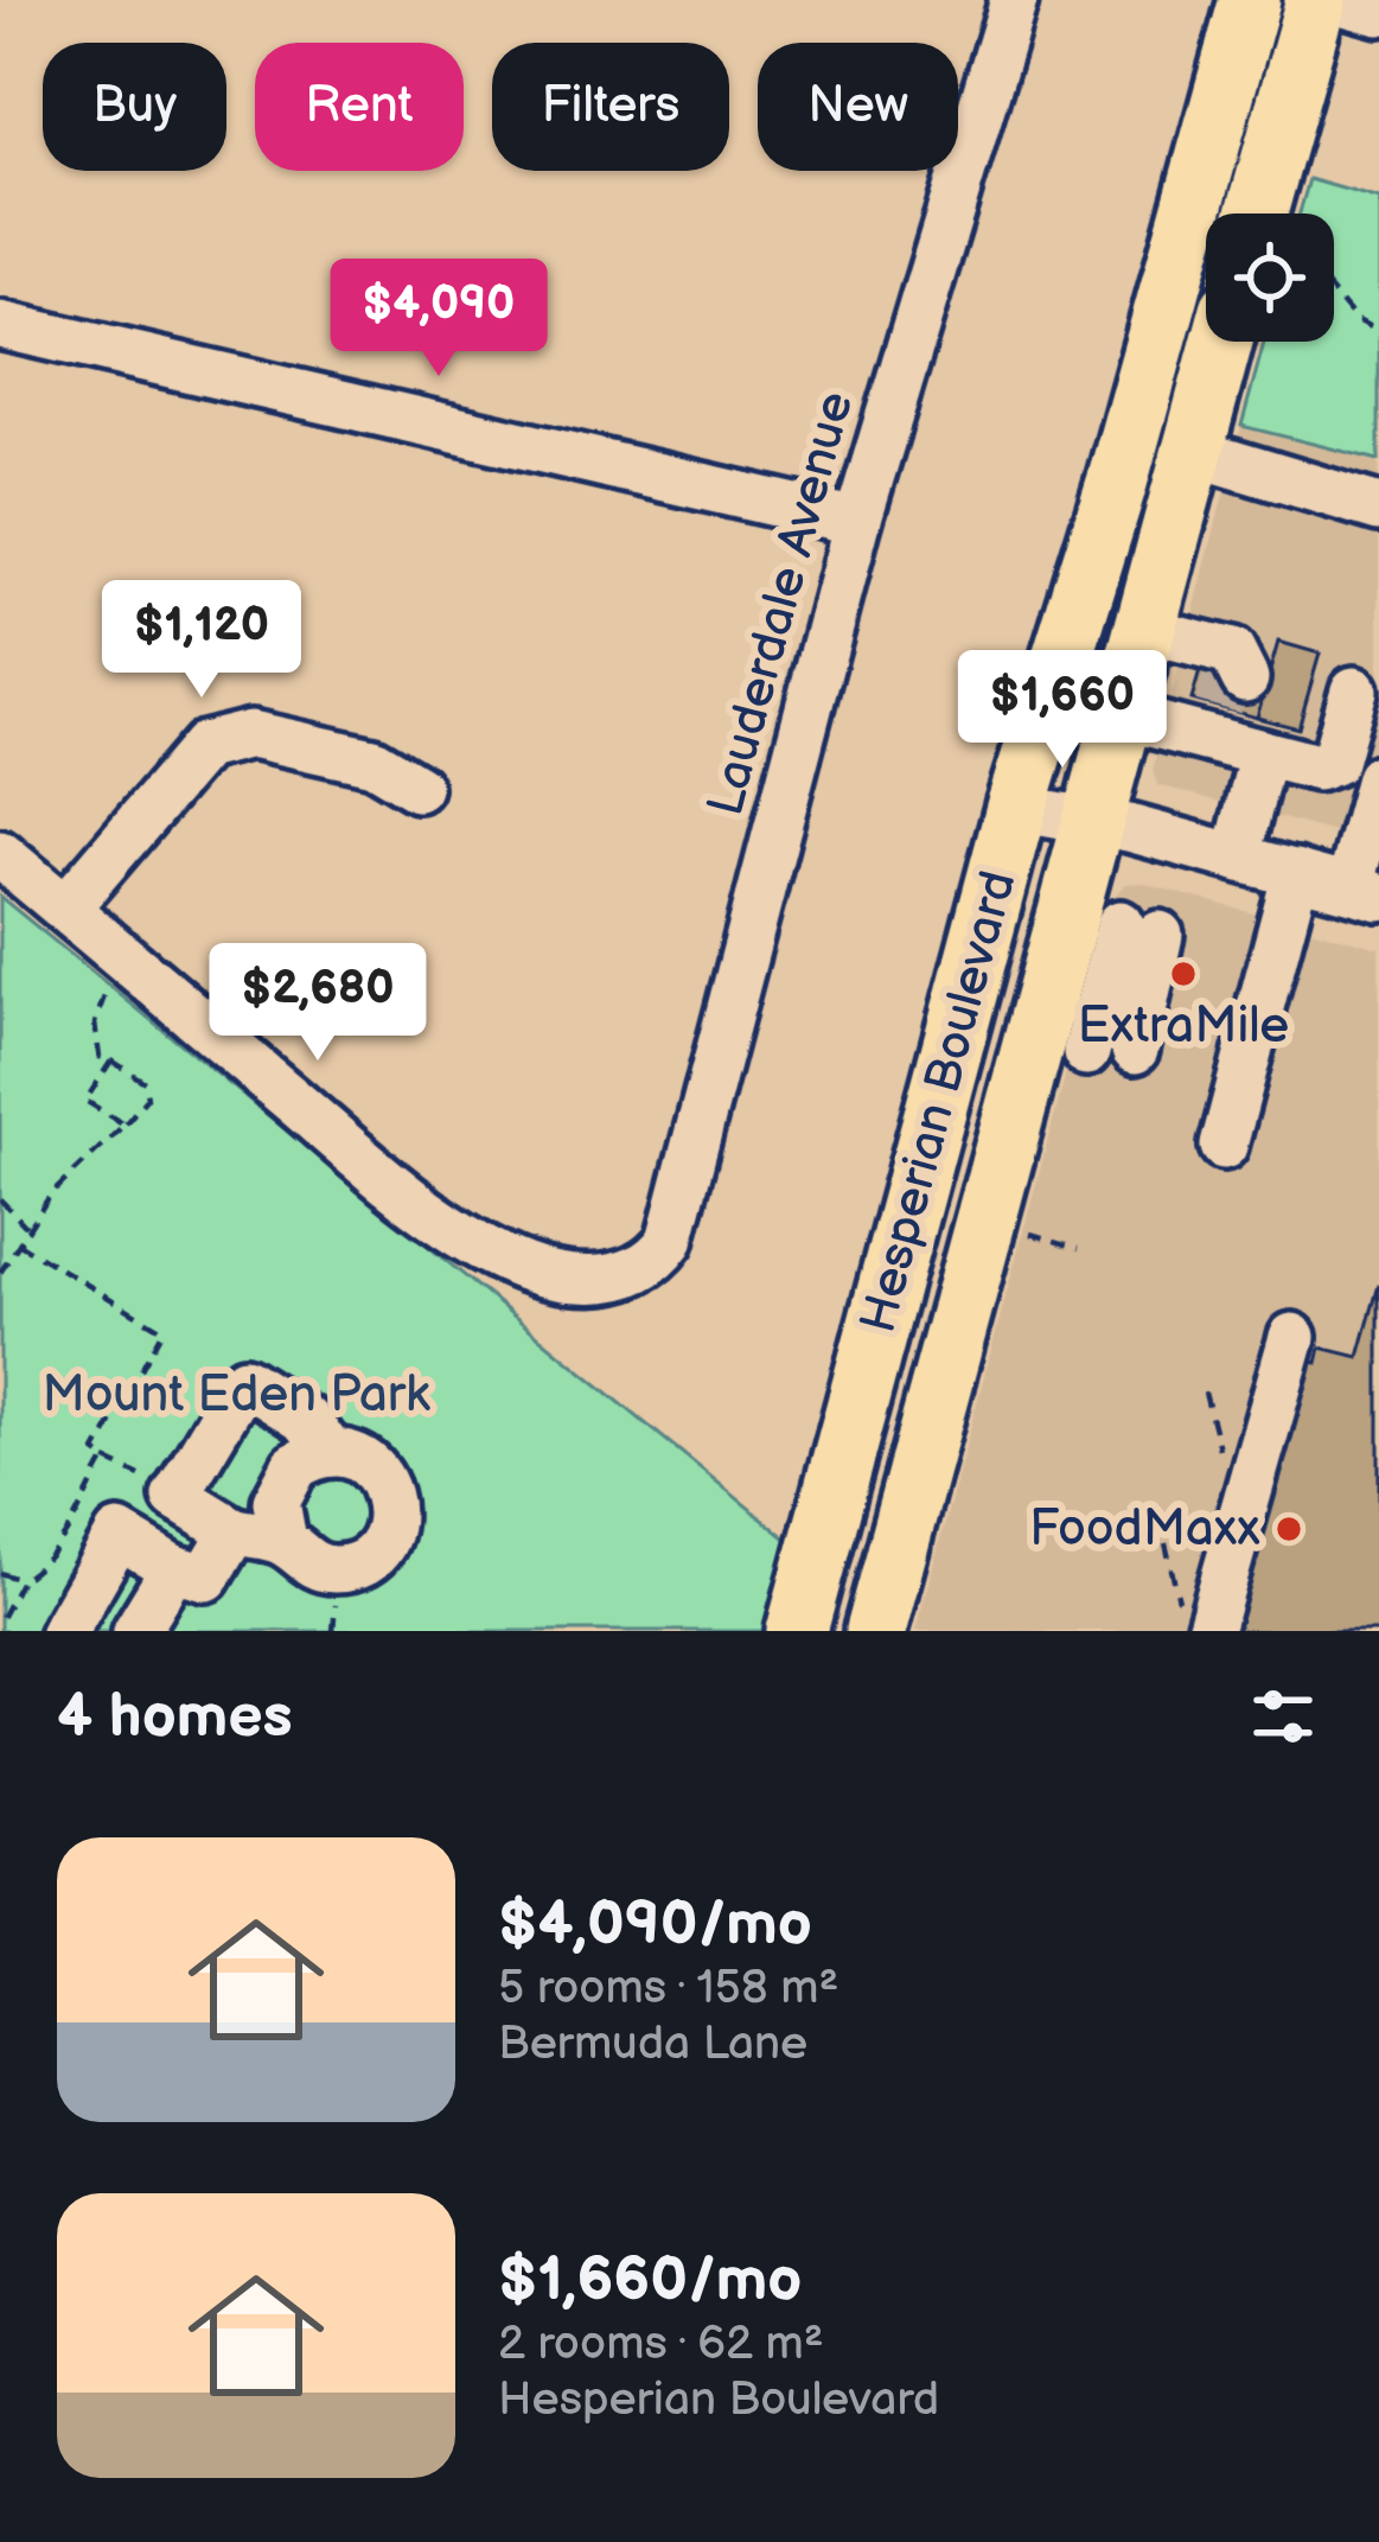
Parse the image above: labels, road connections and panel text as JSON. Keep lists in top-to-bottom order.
{
  "streets": {
    "main road": ["Hesperian Boulevard"],
    "street": ["Lauderdale Avenue"]
  },
  "parks": ["Mount Eden Park"],
  "places": ["ExtraMile", "FoodMaxx"],
  "page": {
    "chip": [
      "Buy",
      "Rent",
      "Filters",
      "New"
    ],
    "price": [
      "$4,090",
      "$1,120",
      "$1,660",
      "$2,680"
    ],
    "heading": "4 homes",
    "list": [
      {
        "name": "$4,090/mo",
        "note": "5 rooms · 158 m² · Bermuda Lane"
      },
      {
        "name": "$1,660/mo",
        "note": "2 rooms · 62 m² · Hesperian Boulevard"
      }
    ]
  }
}
